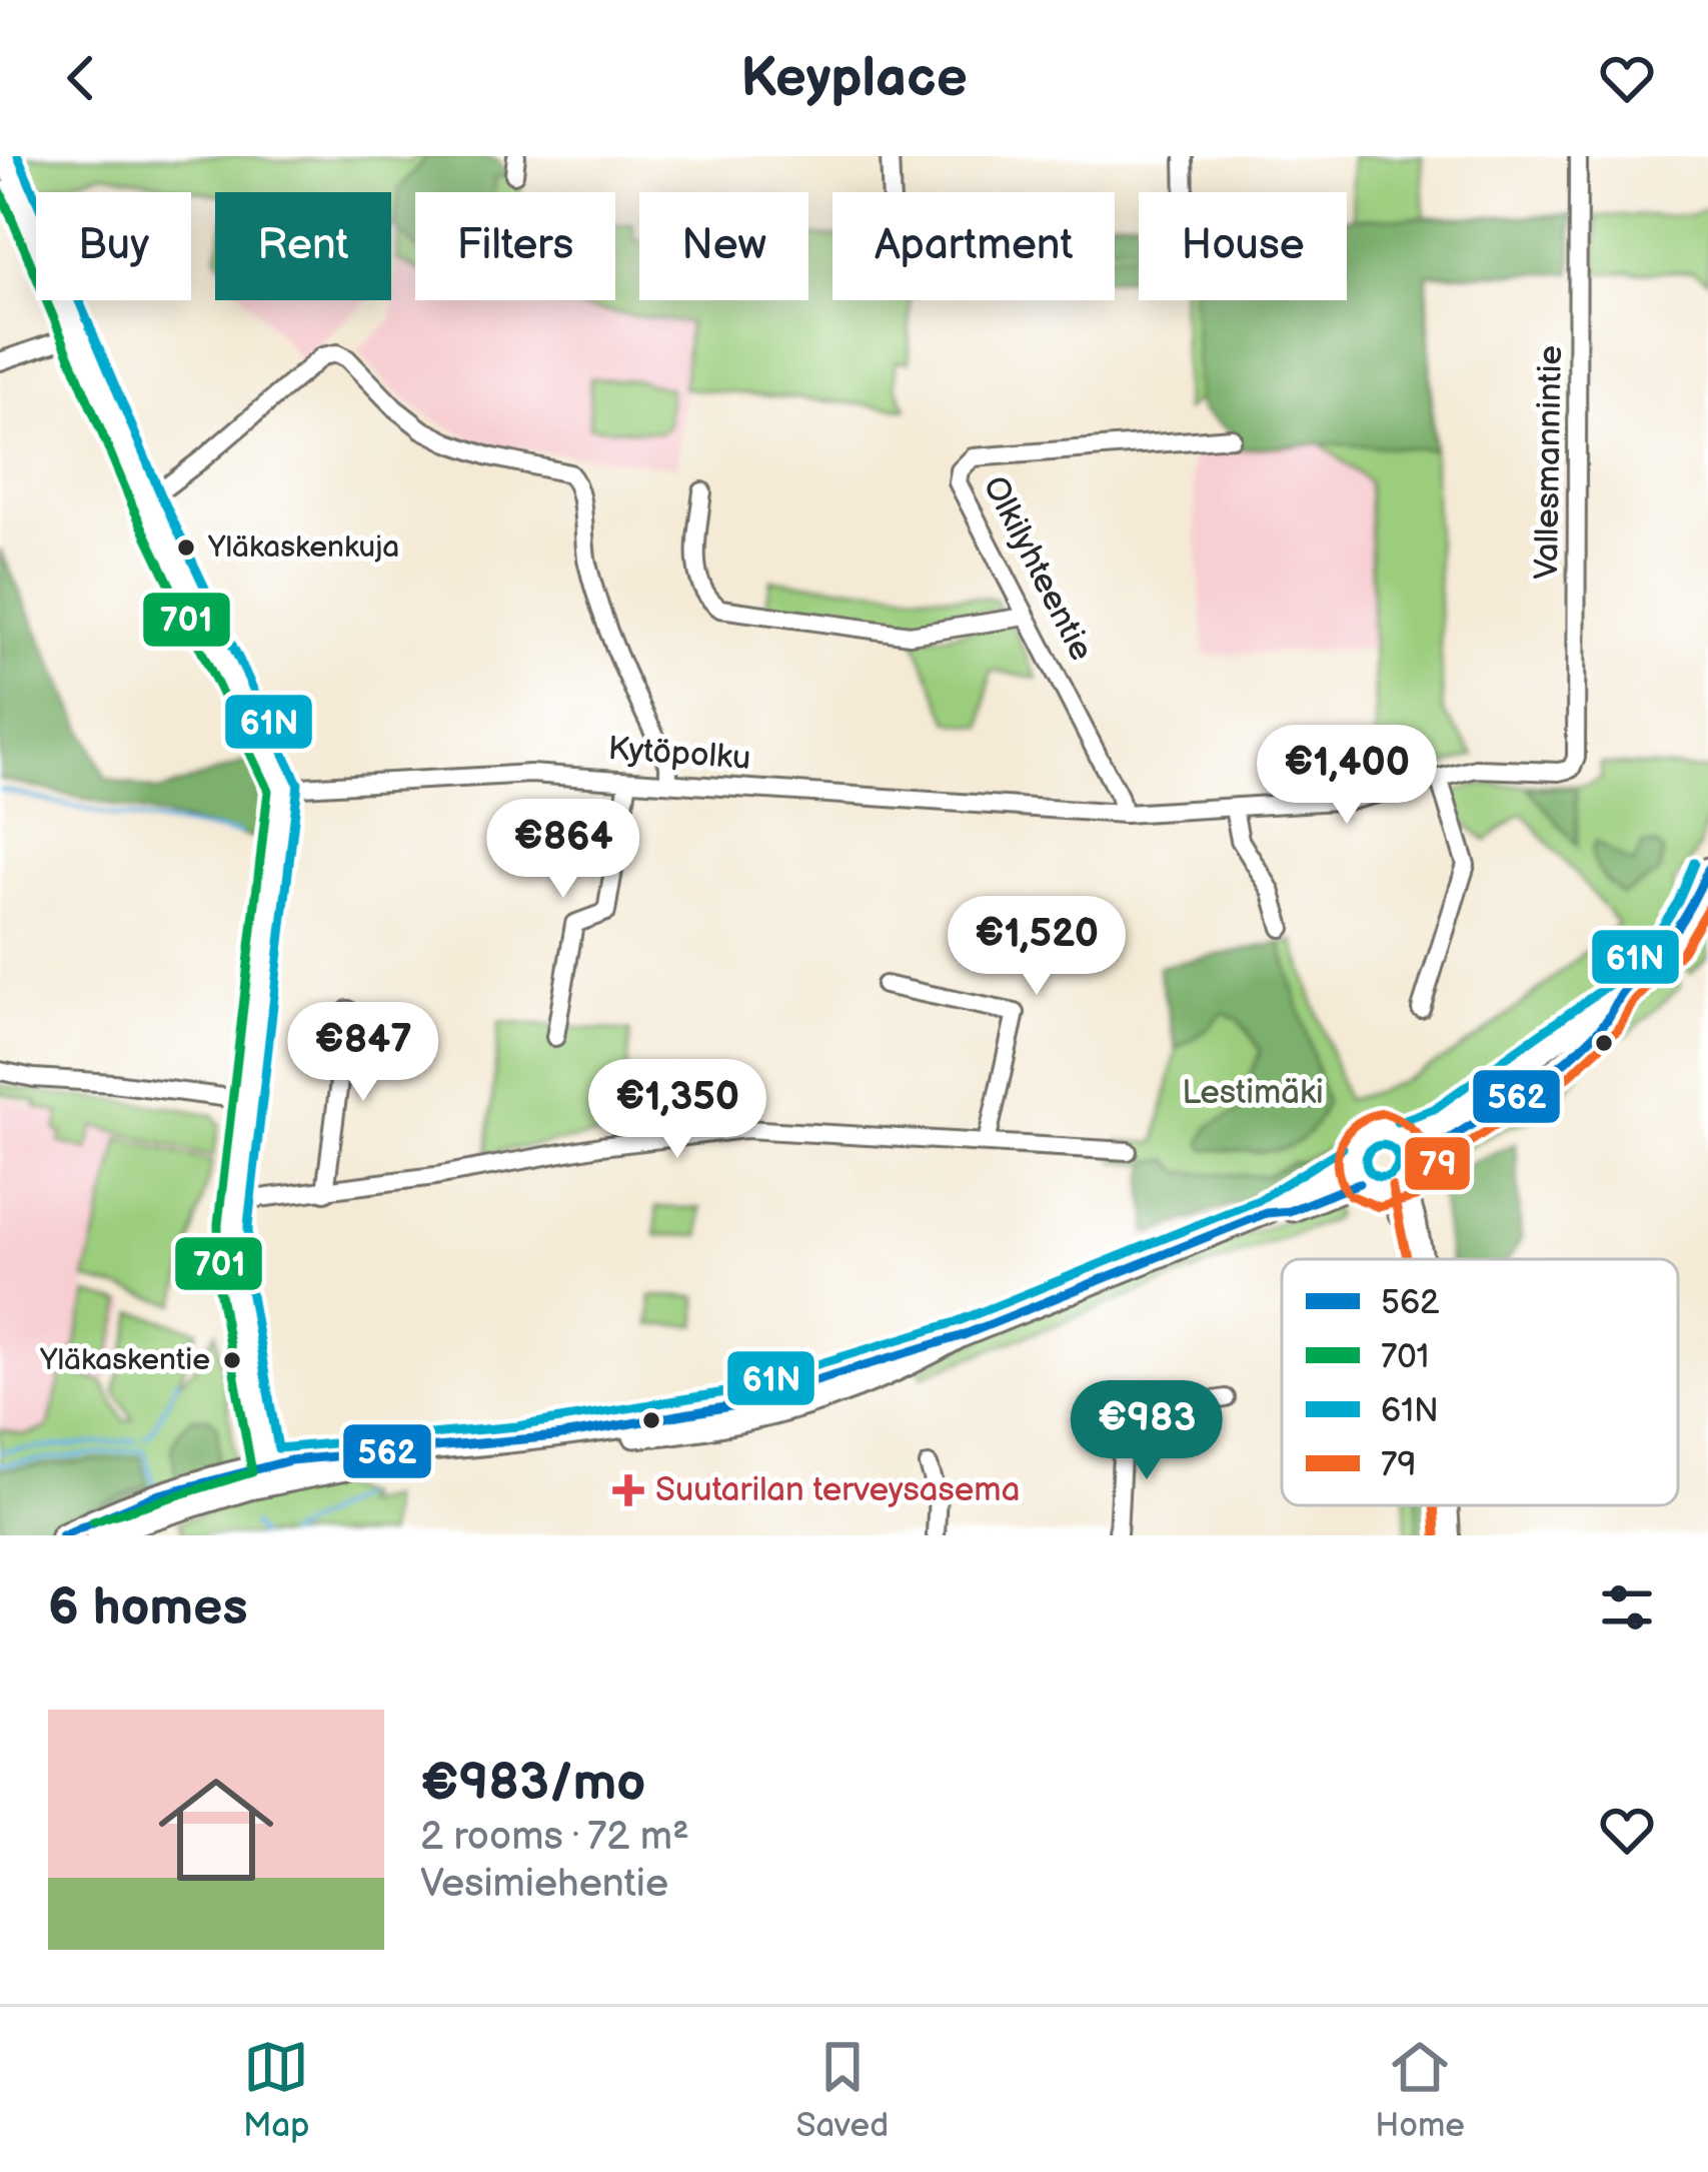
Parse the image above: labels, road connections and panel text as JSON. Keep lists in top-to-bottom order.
{
  "streets": {
    "street": ["Vallesmannintie", "Olkilyhteentie", "Kytöpolku"]
  },
  "crossings": [
    ["Vallesmannintie", "Kytöpolku"],
    ["Olkilyhteentie", "Kytöpolku"]
  ],
  "parks": ["Lestimäki"],
  "places": {
    "other": ["Yläkaskenkuja", "Yläkaskentie"],
    "health": ["Suutarilan terveysasema"]
  },
  "lines": [
    "transit line 61N",
    "transit line 701",
    "transit line 562",
    "transit line 79"
  ],
  "legend": [
    "562",
    "701",
    "61N",
    "79"
  ],
  "page": {
    "header": "Keyplace",
    "chip": [
      "Buy",
      "Rent",
      "Filters",
      "New",
      "Apartment",
      "House"
    ],
    "price": [
      "€1,400",
      "€864",
      "€1,520",
      "€847",
      "€1,350",
      "€983"
    ],
    "heading": "6 homes",
    "list": [
      {
        "name": "€983/mo",
        "note": "2 rooms · 72 m² · Vesimiehentie"
      }
    ],
    "tabs": ["Map", "Saved", "Home"]
  }
}
